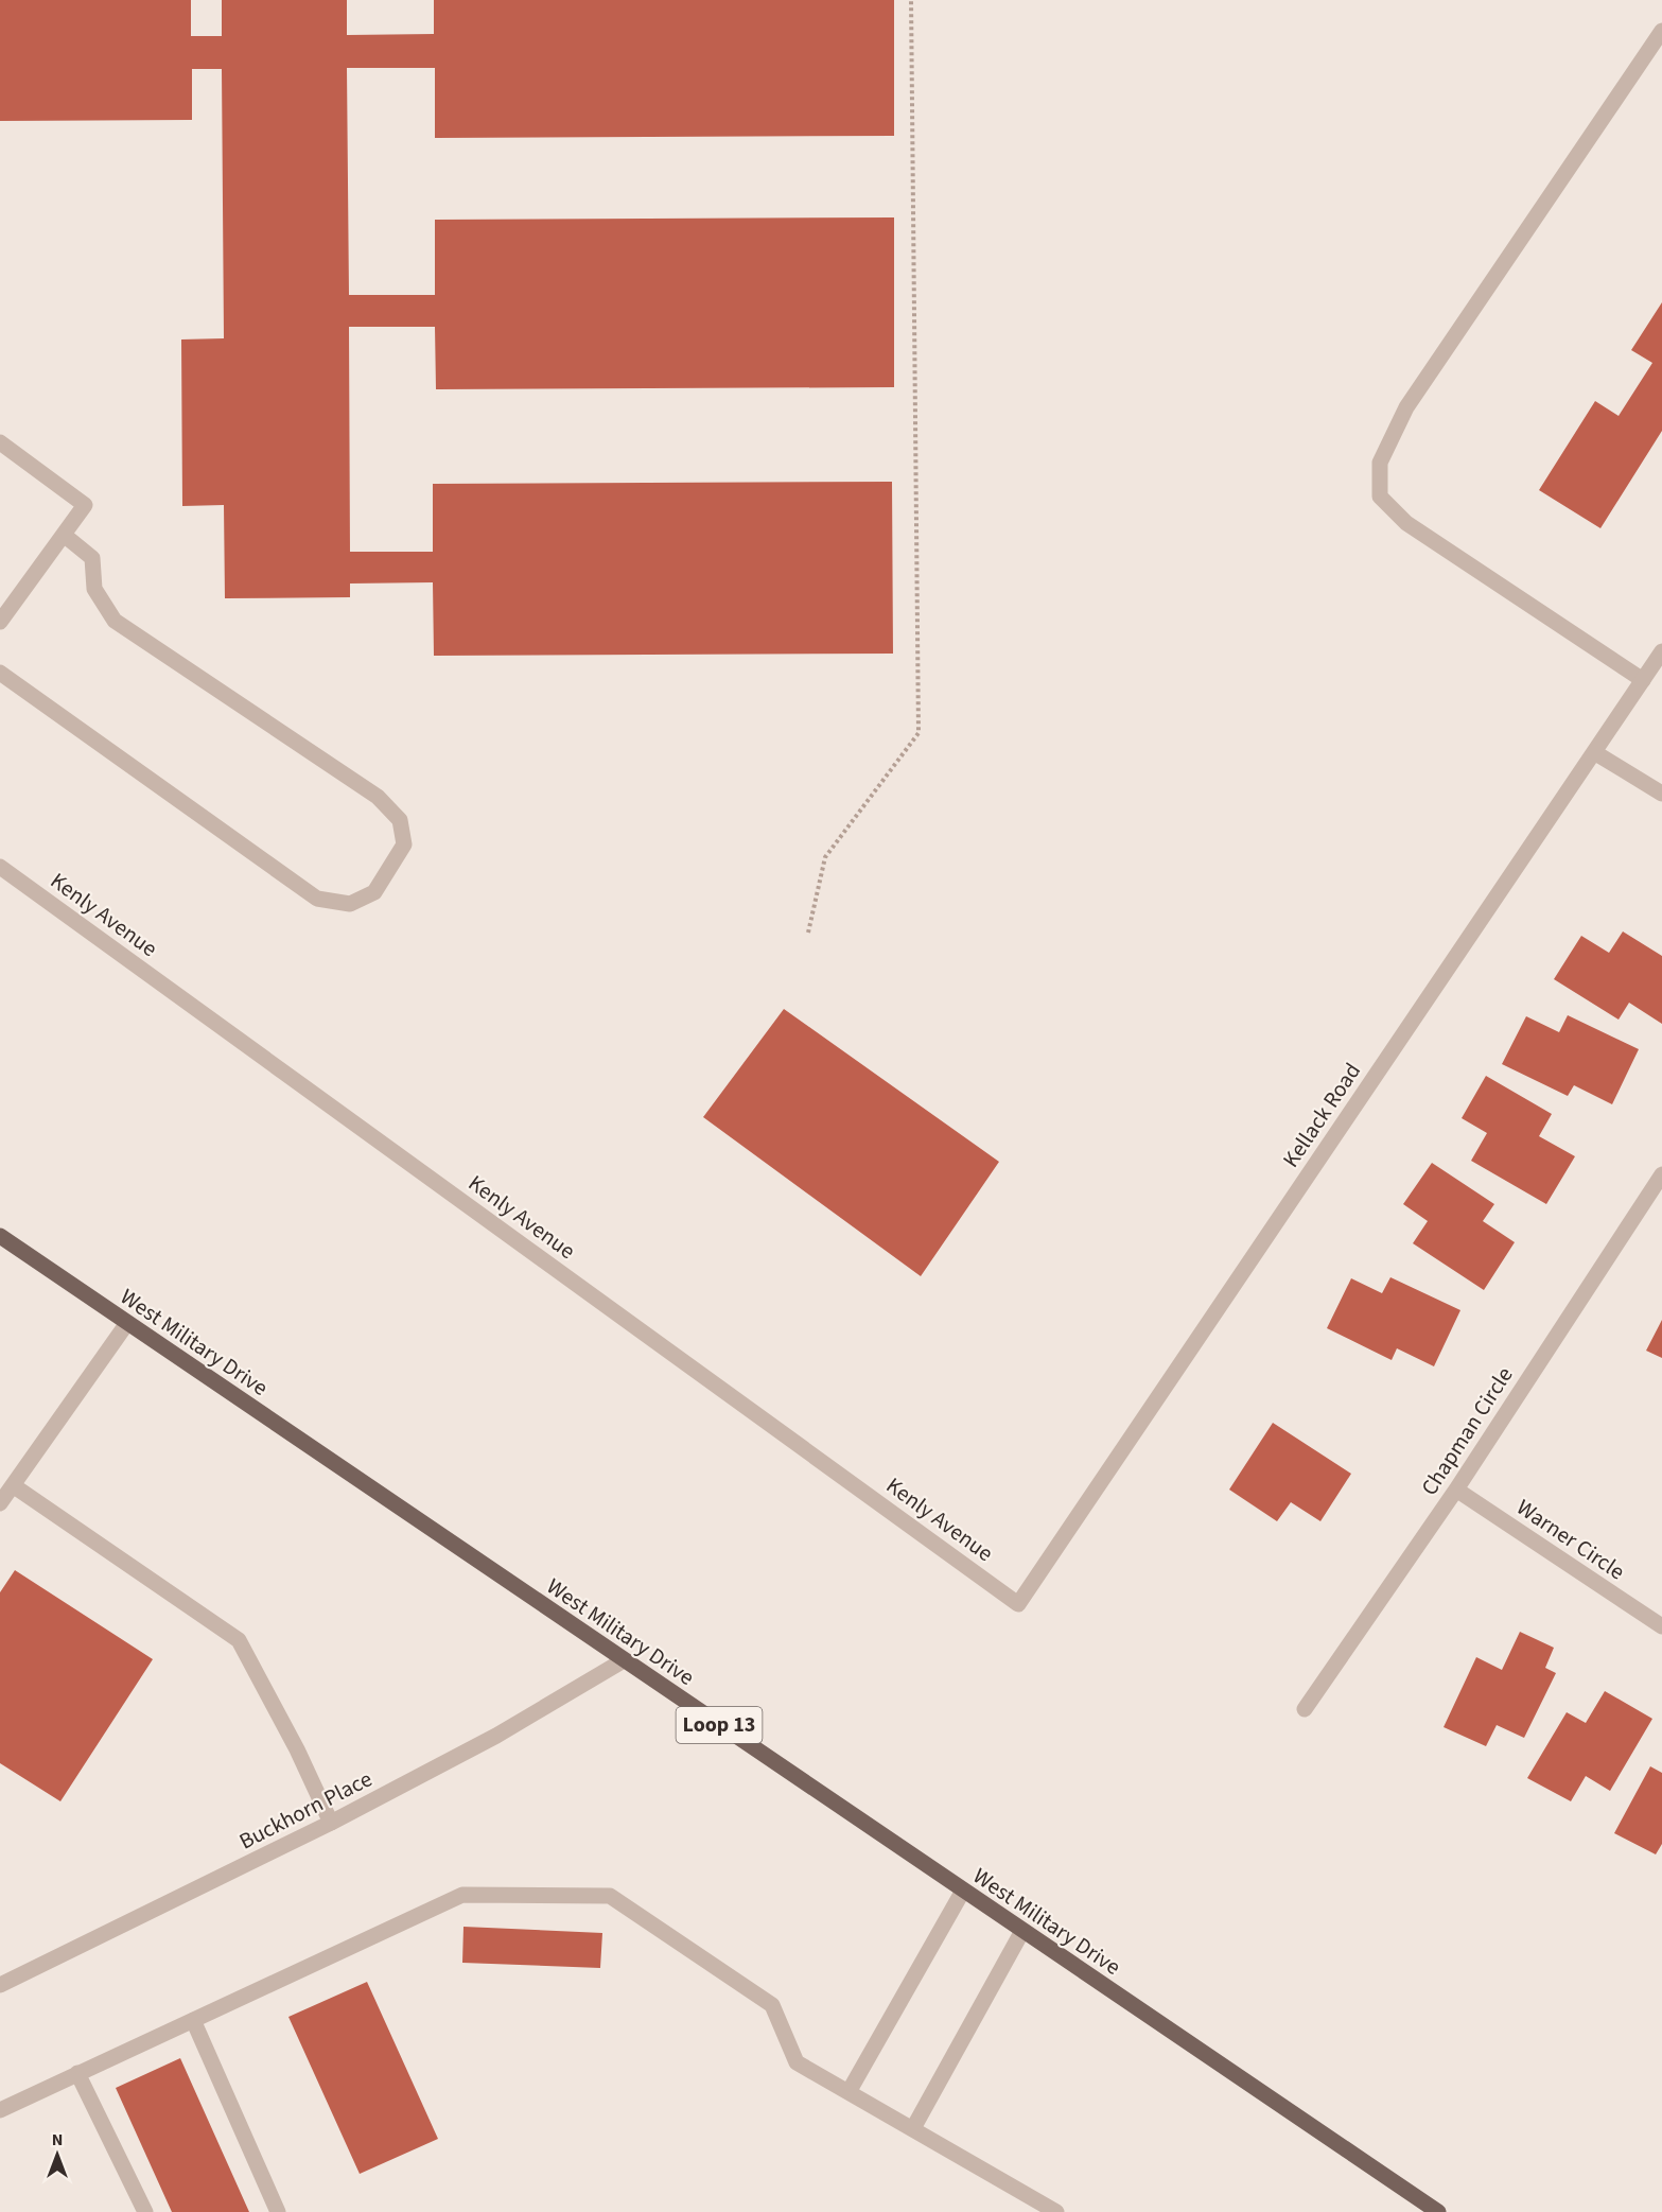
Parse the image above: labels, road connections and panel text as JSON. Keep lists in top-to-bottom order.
{
  "streets": {
    "main road": ["West Military Drive", "Loop 13"],
    "street": [
      "Kenly Avenue",
      "Kellack Road",
      "Chapman Circle",
      "Warner Circle",
      "Buckhorn Place"
    ]
  },
  "crossings": [
    ["Kenly Avenue", "Kellack Road"],
    ["West Military Drive", "Buckhorn Place"],
    ["Chapman Circle", "Warner Circle"]
  ],
  "north": "top"
}
